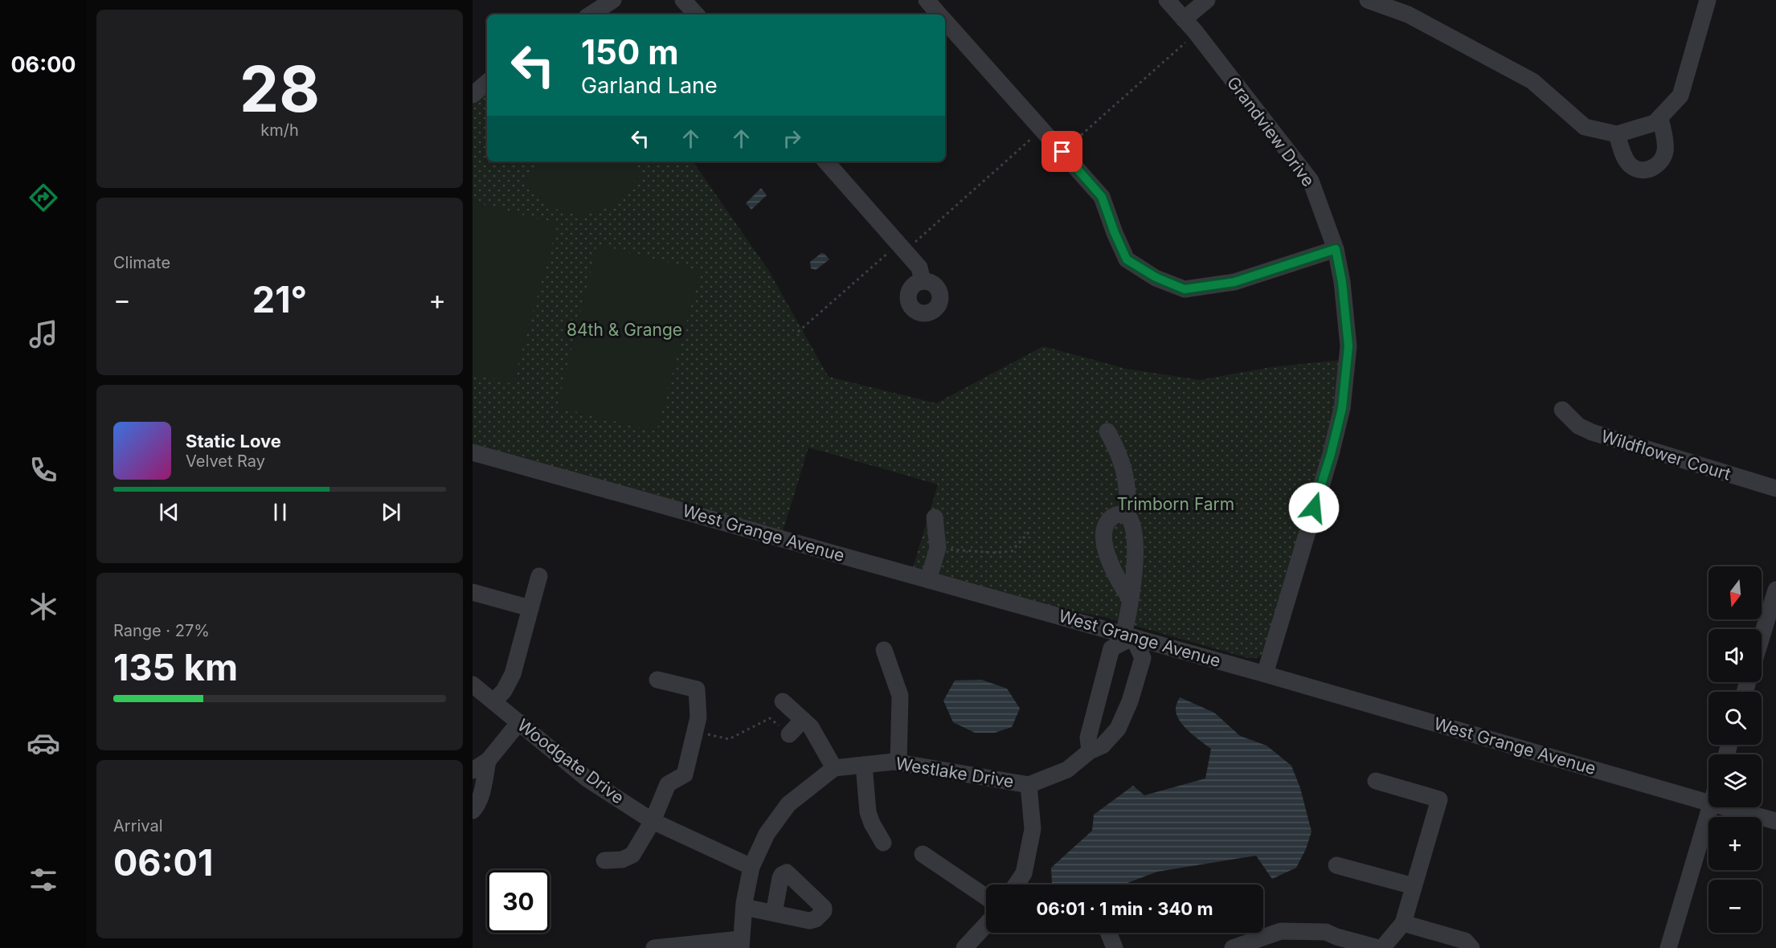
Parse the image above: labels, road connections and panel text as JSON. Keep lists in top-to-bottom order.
{
  "streets": {
    "street": [
      "Grandview Drive",
      "Wildflower Court",
      "West Grange Avenue",
      "Woodgate Drive",
      "Westlake Drive"
    ]
  },
  "crossings": [
    ["Grandview Drive", "West Grange Avenue"]
  ],
  "parks": ["84th & Grange", "Trimborn Farm"],
  "north": "bottom",
  "page": {
    "tabs": "06:00",
    "tile": [
      ["28", "km/h"],
      "Climate",
      ["Range · 27%", "135 km"],
      ["Arrival", "06:01"]
    ],
    "turn": ["150 m", "Garland Lane"],
    "heat": ["−", "21°", "+"],
    "song": ["Static Love", "Velvet Ray"],
    "map_buttons": ["+", "−"],
    "limit": "30",
    "trip": "06:01 · 1 min · 340 m"
  }
}
